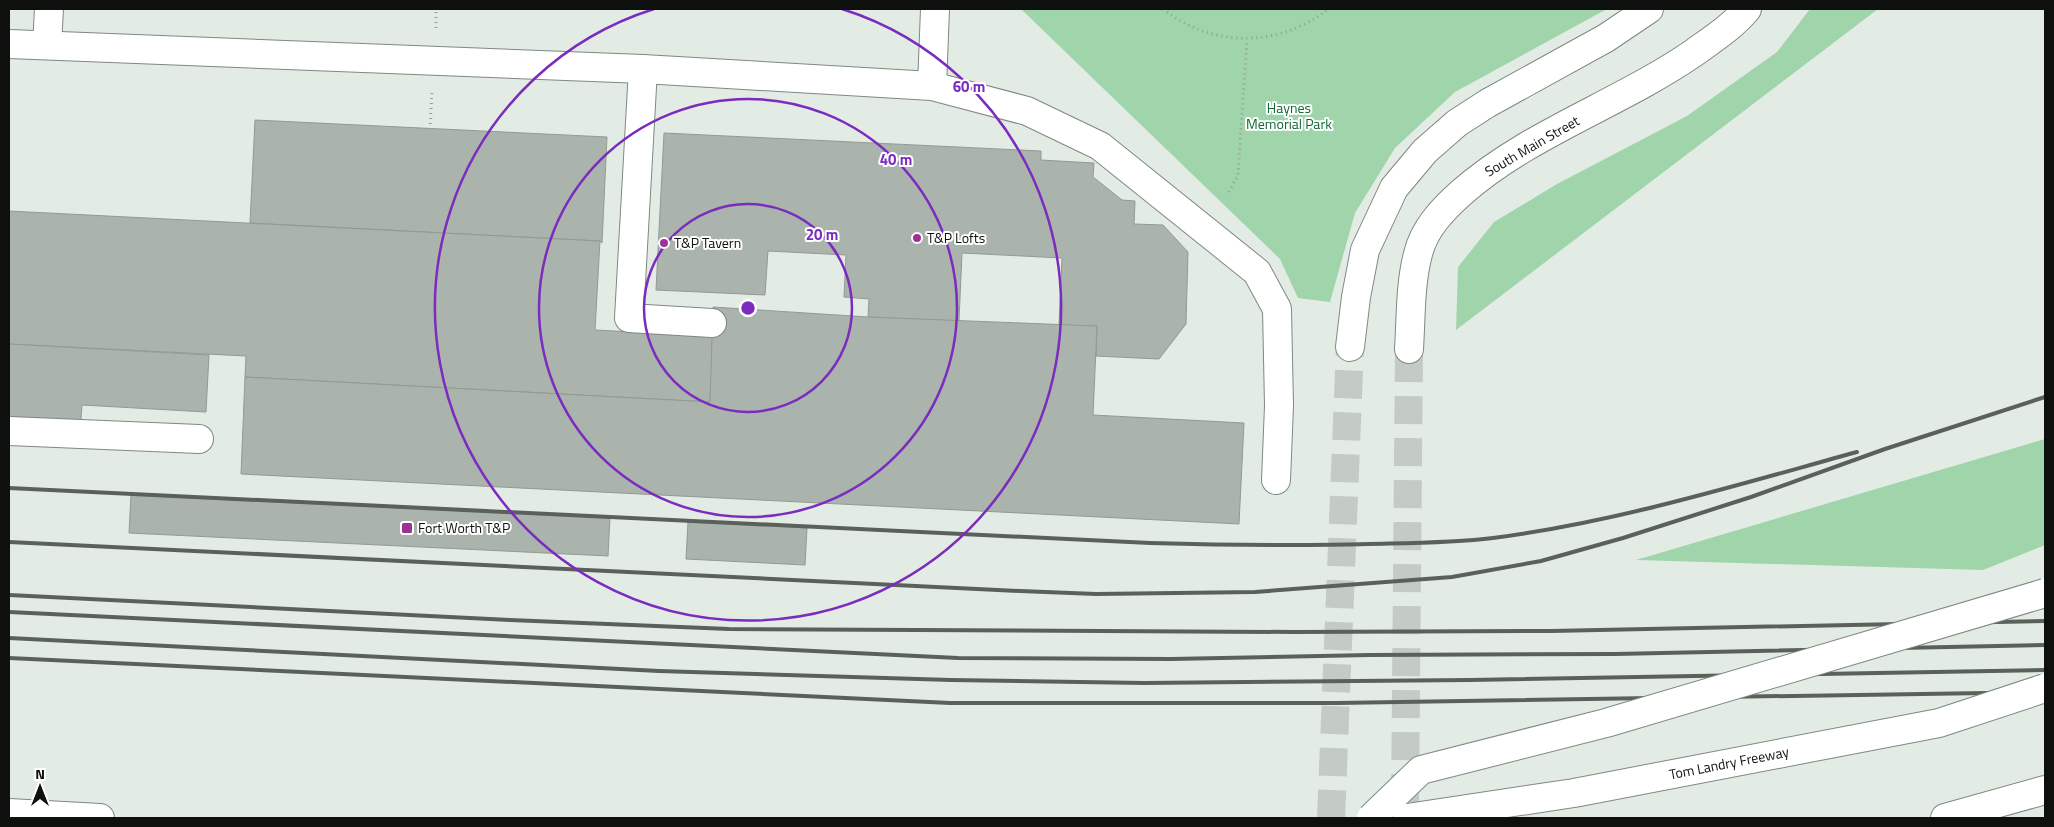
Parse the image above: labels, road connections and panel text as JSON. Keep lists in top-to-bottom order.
{
  "streets": {
    "main road": ["South Main Street", "Tom Landry Freeway"]
  },
  "parks": ["Haynes Memorial Park"],
  "places": {
    "other": ["T&P Lofts", "T&P Tavern"],
    "transit": ["Fort Worth T&P"]
  },
  "north": "top",
  "rings": ["60 m", "40 m", "20 m"]
}
